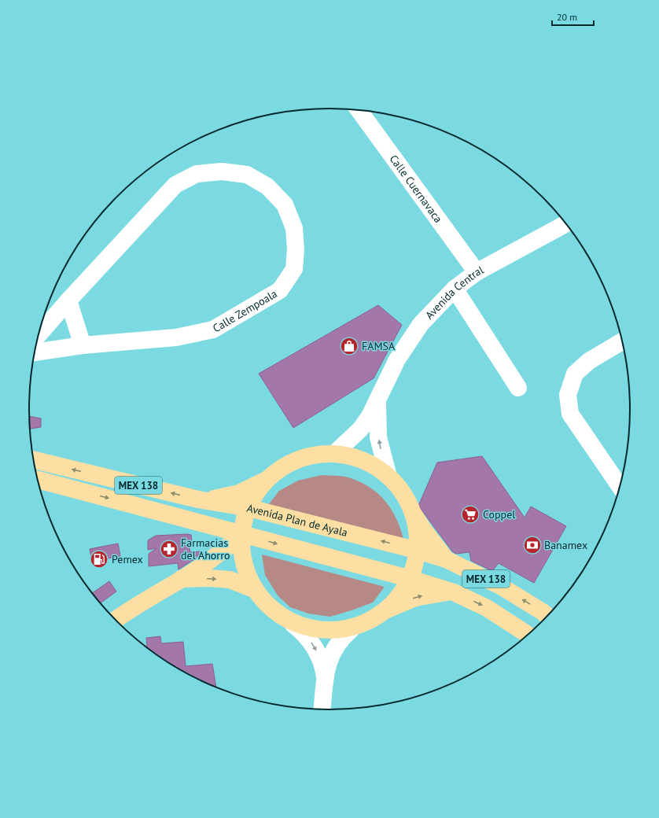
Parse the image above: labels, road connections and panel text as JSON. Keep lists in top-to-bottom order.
{
  "streets": {
    "main road": ["MEX 138", "Avenida Plan de Ayala"],
    "street": ["Calle Cuernavaca", "Avenida Central", "Calle Zempoala"]
  },
  "crossings": [
    ["Calle Cuernavaca", "Avenida Central"]
  ],
  "places": {
    "shop": ["FAMSA"],
    "supermarket": ["Coppel"],
    "bank": ["Banamex"],
    "pharmacy": ["Farmacias del Ahorro"],
    "fuel station": ["Pemex"]
  },
  "scale_bar": "20 m"
}
